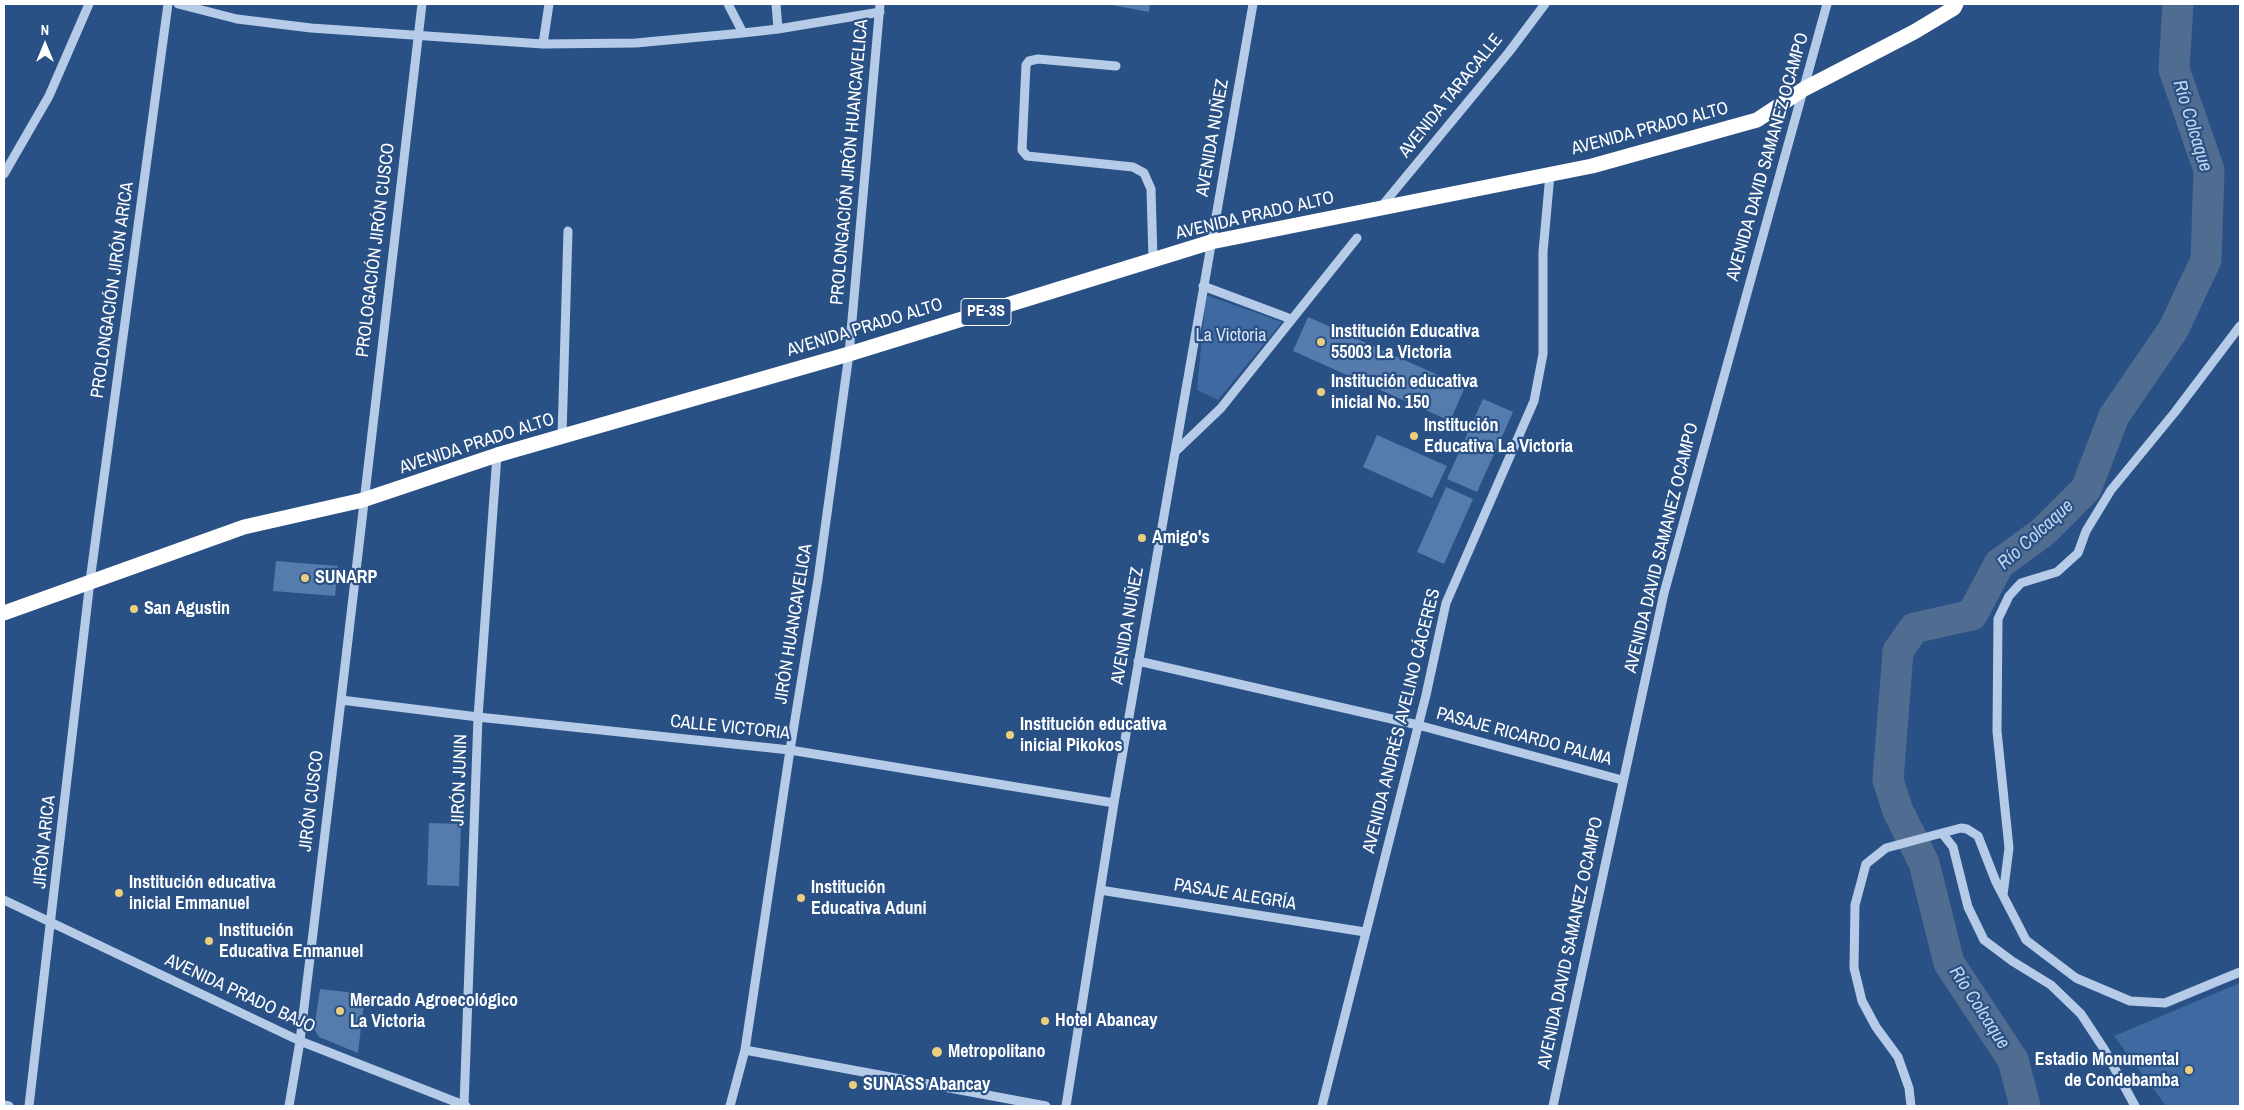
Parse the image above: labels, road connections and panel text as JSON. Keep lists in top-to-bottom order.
{
  "streets": {
    "highway": ["AVENIDA PRADO ALTO", "PE-3S"],
    "street": [
      "AVENIDA TARACALLE",
      "AVENIDA NUÑEZ",
      "AVENIDA DAVID SAMANEZ OCAMPO",
      "PROLONGACIÓN JIRÓN HUANCAVELICA",
      "PROLOGACIÓN JIRÓN CUSCO",
      "PROLONGACIÓN JIRÓN ARICA",
      "JIRÓN HUANCAVELICA",
      "AVENIDA ANDRÉS AVELINO CÁCERES",
      "CALLE VICTORIA",
      "PASAJE RICARDO PALMA",
      "JIRÓN JUNIN",
      "JIRÓN CUSCO",
      "JIRÓN ARICA",
      "PASAJE ALEGRÍA",
      "AVENIDA PRADO BAJO"
    ]
  },
  "crossings": [
    ["AVENIDA TARACALLE", "AVENIDA PRADO ALTO"],
    ["AVENIDA PRADO ALTO", "AVENIDA NUÑEZ"],
    ["AVENIDA PRADO ALTO", "AVENIDA DAVID SAMANEZ OCAMPO"],
    ["AVENIDA PRADO ALTO", "PROLONGACIÓN JIRÓN HUANCAVELICA"],
    ["AVENIDA PRADO ALTO", "PROLOGACIÓN JIRÓN CUSCO"],
    ["AVENIDA PRADO ALTO", "PROLONGACIÓN JIRÓN ARICA"],
    ["AVENIDA PRADO ALTO", "JIRÓN HUANCAVELICA"],
    ["AVENIDA PRADO ALTO", "AVENIDA ANDRÉS AVELINO CÁCERES"],
    ["AVENIDA PRADO ALTO", "JIRÓN JUNIN"],
    ["AVENIDA PRADO ALTO", "JIRÓN CUSCO"],
    ["AVENIDA PRADO ALTO", "JIRÓN ARICA"],
    ["AVENIDA NUÑEZ", "CALLE VICTORIA"],
    ["AVENIDA NUÑEZ", "PASAJE RICARDO PALMA"],
    ["AVENIDA NUÑEZ", "PASAJE ALEGRÍA"],
    ["AVENIDA DAVID SAMANEZ OCAMPO", "PASAJE RICARDO PALMA"],
    ["PROLONGACIÓN JIRÓN HUANCAVELICA", "JIRÓN HUANCAVELICA"],
    ["PROLOGACIÓN JIRÓN CUSCO", "JIRÓN CUSCO"],
    ["PROLONGACIÓN JIRÓN ARICA", "JIRÓN ARICA"],
    ["JIRÓN HUANCAVELICA", "CALLE VICTORIA"],
    ["AVENIDA ANDRÉS AVELINO CÁCERES", "PASAJE RICARDO PALMA"],
    ["AVENIDA ANDRÉS AVELINO CÁCERES", "PASAJE ALEGRÍA"],
    ["CALLE VICTORIA", "JIRÓN JUNIN"],
    ["CALLE VICTORIA", "JIRÓN CUSCO"],
    ["JIRÓN JUNIN", "AVENIDA PRADO BAJO"],
    ["JIRÓN CUSCO", "AVENIDA PRADO BAJO"],
    ["JIRÓN ARICA", "AVENIDA PRADO BAJO"]
  ],
  "water": ["Río Colcaque"],
  "parks": ["La Victoria"],
  "places": [
    "Institución Educativa 55003 La Victoria",
    "Institución educativa inicial No. 150",
    "Institución Educativa La Victoria",
    "Amigo's",
    "SUNARP",
    "San Agustin",
    "Institución educativa inicial Pikokos",
    "Institución educativa inicial Emmanuel",
    "Institución Educativa Aduni",
    "Institución Educativa Enmanuel",
    "Mercado Agroecológico La Victoria",
    "Hotel Abancay",
    "Metropolitano",
    "Estadio Monumental de Condebamba",
    "SUNASS Abancay"
  ],
  "north": "top"
}
